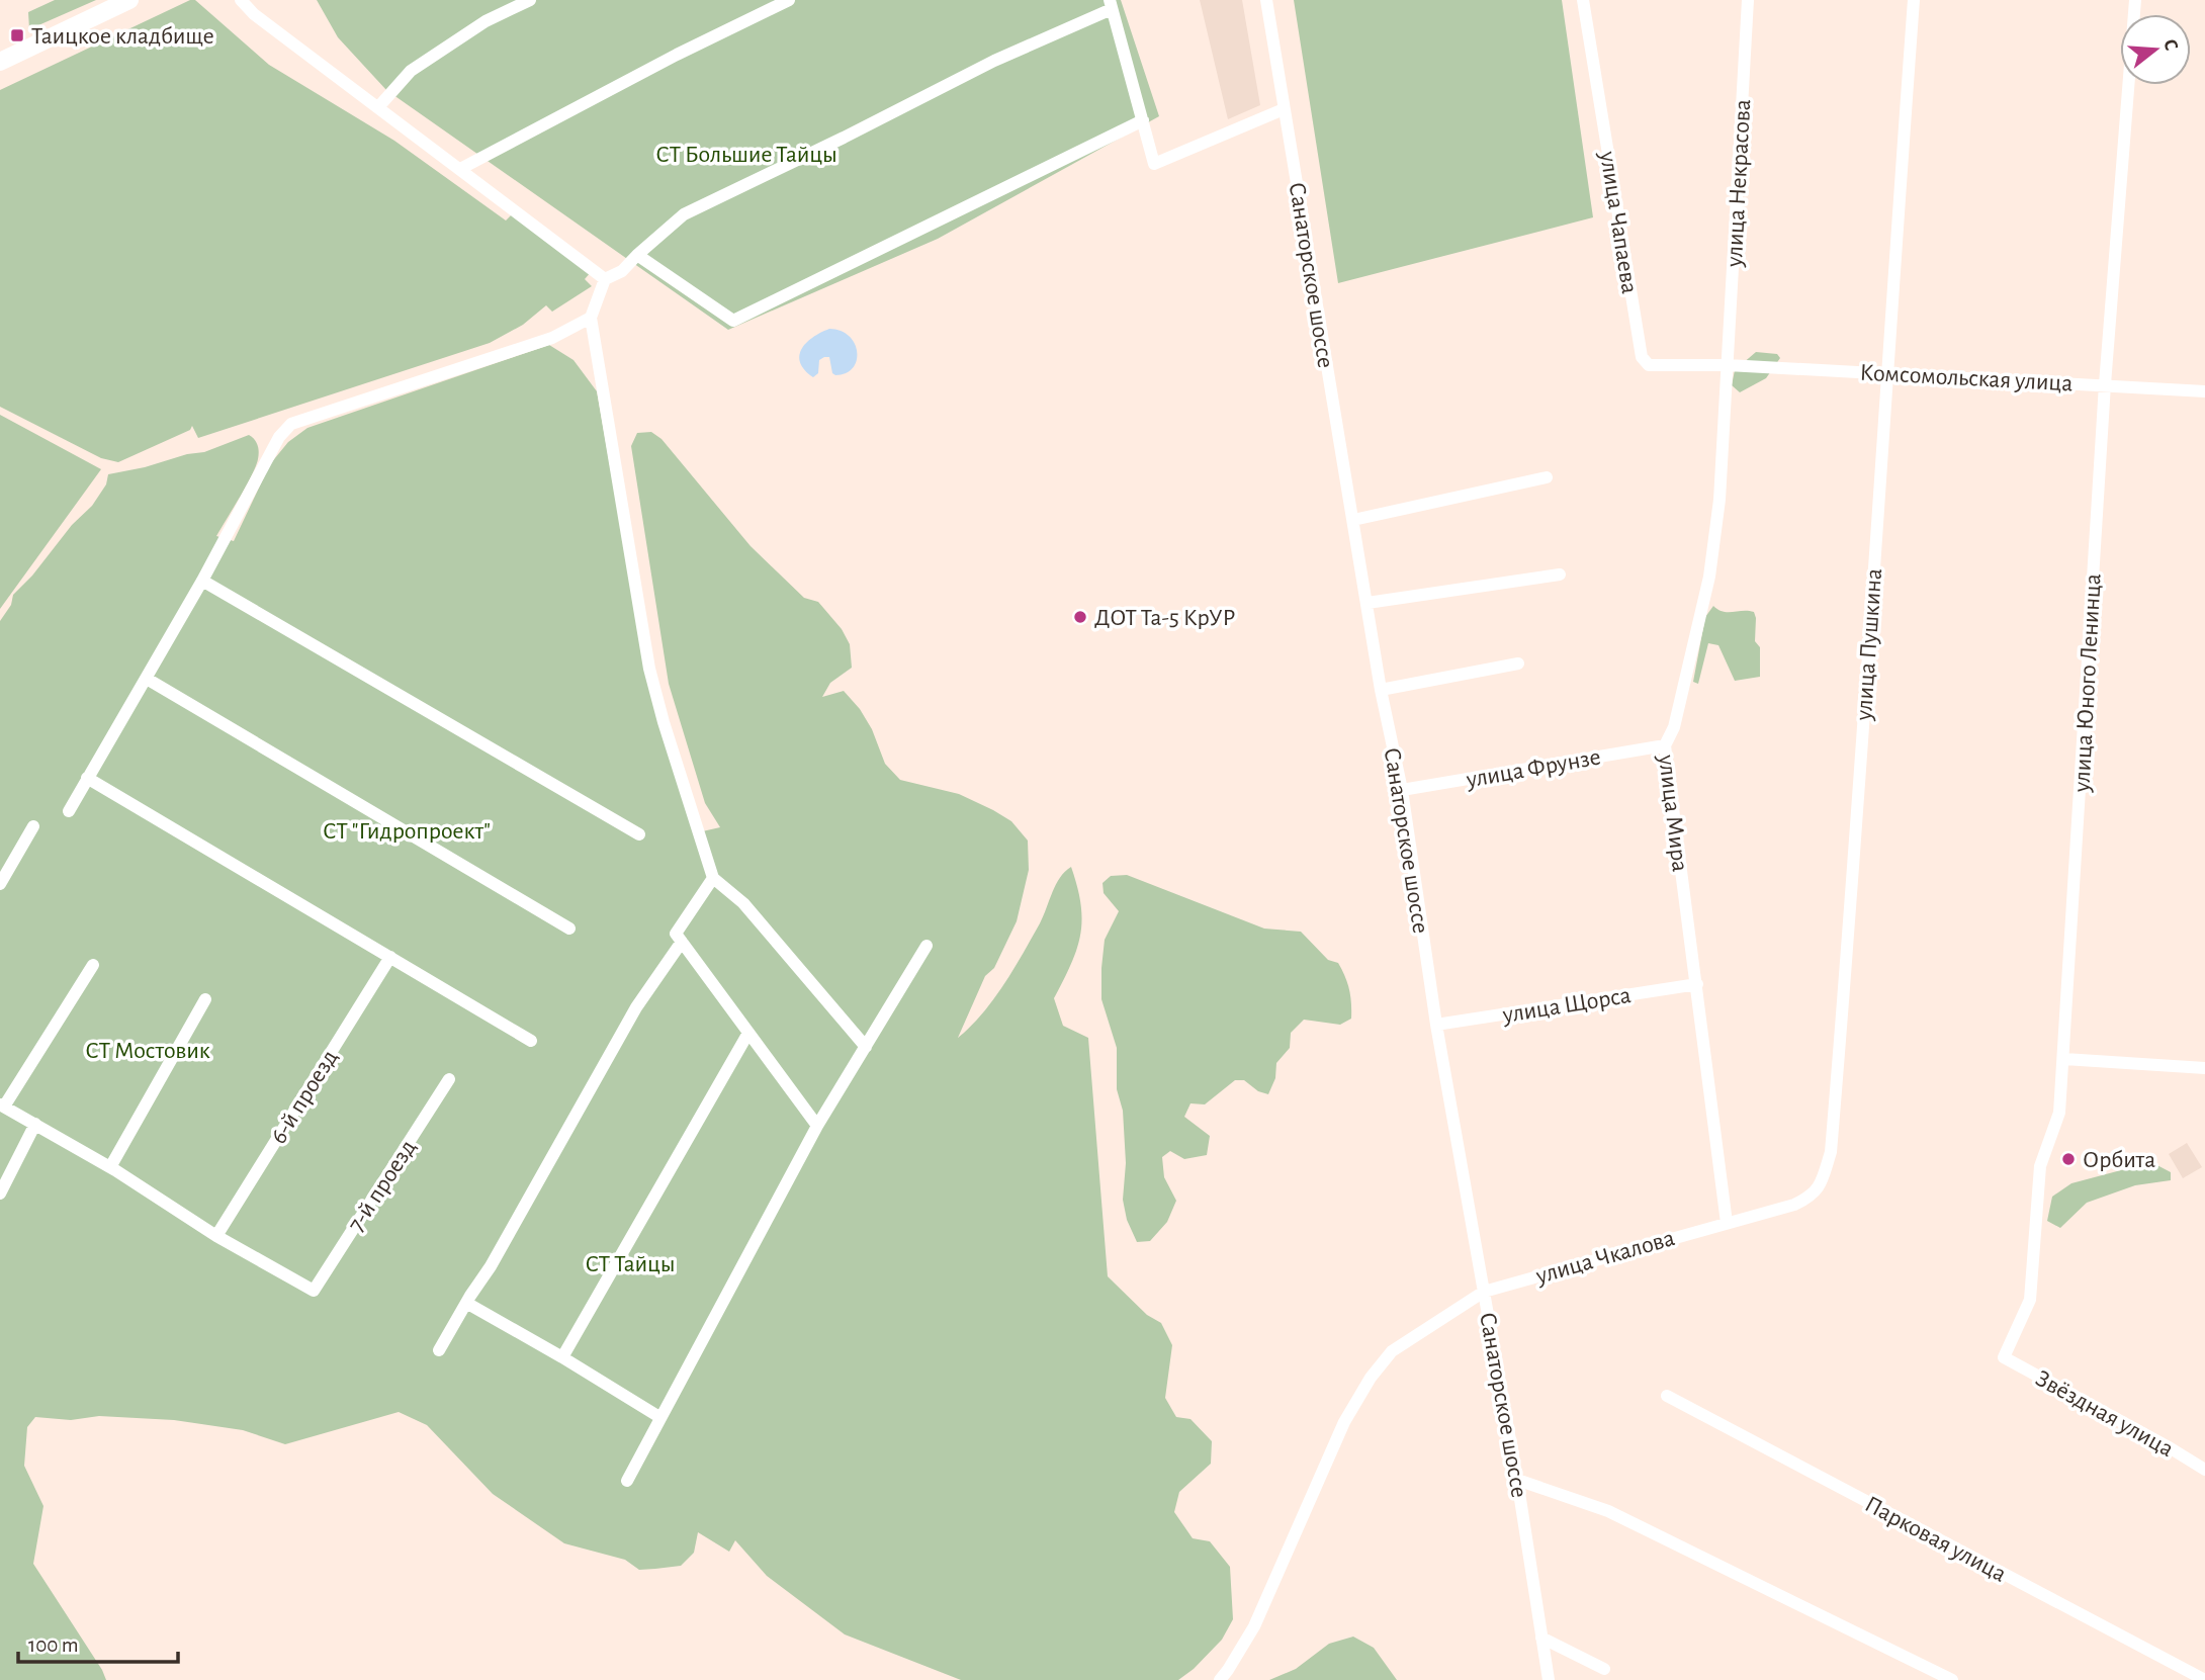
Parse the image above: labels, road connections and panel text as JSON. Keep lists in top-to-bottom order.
{
  "streets": {
    "street": [
      "улица Некрасова",
      "улица Чапаева",
      "Санаторское шоссе",
      "Комсомольская улица",
      "улица Пушкина",
      "улица Юного Ленинца",
      "улица Фрунзе",
      "улица Мира",
      "улица Щорса",
      "6-й проезд",
      "7-й проезд",
      "улица Чкалова",
      "Звёздная улица",
      "Парковая улица"
    ]
  },
  "crossings": [
    ["улица Некрасова", "улица Чапаева"],
    ["улица Некрасова", "Комсомольская улица"],
    ["улица Некрасова", "улица Мира"],
    ["улица Чапаева", "Комсомольская улица"],
    ["улица Чапаева", "улица Мира"],
    ["Санаторское шоссе", "улица Фрунзе"],
    ["Санаторское шоссе", "улица Щорса"],
    ["Санаторское шоссе", "улица Чкалова"],
    ["Комсомольская улица", "улица Пушкина"],
    ["Комсомольская улица", "улица Юного Ленинца"],
    ["Комсомольская улица", "улица Мира"],
    ["улица Пушкина", "улица Мира"],
    ["улица Пушкина", "улица Чкалова"],
    ["улица Юного Ленинца", "Звёздная улица"],
    ["улица Фрунзе", "улица Мира"],
    ["улица Мира", "улица Щорса"],
    ["улица Мира", "улица Чкалова"],
    ["6-й проезд", "7-й проезд"]
  ],
  "parks": [
    "СТ Большие Тайцы",
    "СТ \"Гидропроект\"",
    "СТ Мостовик",
    "СТ Тайцы"
  ],
  "places": {
    "transit": ["Таицкое кладбище"],
    "other": ["ДОТ Та-5 КрУР", "Орбита"]
  },
  "scale_bar": "100 m",
  "north": "right"
}
